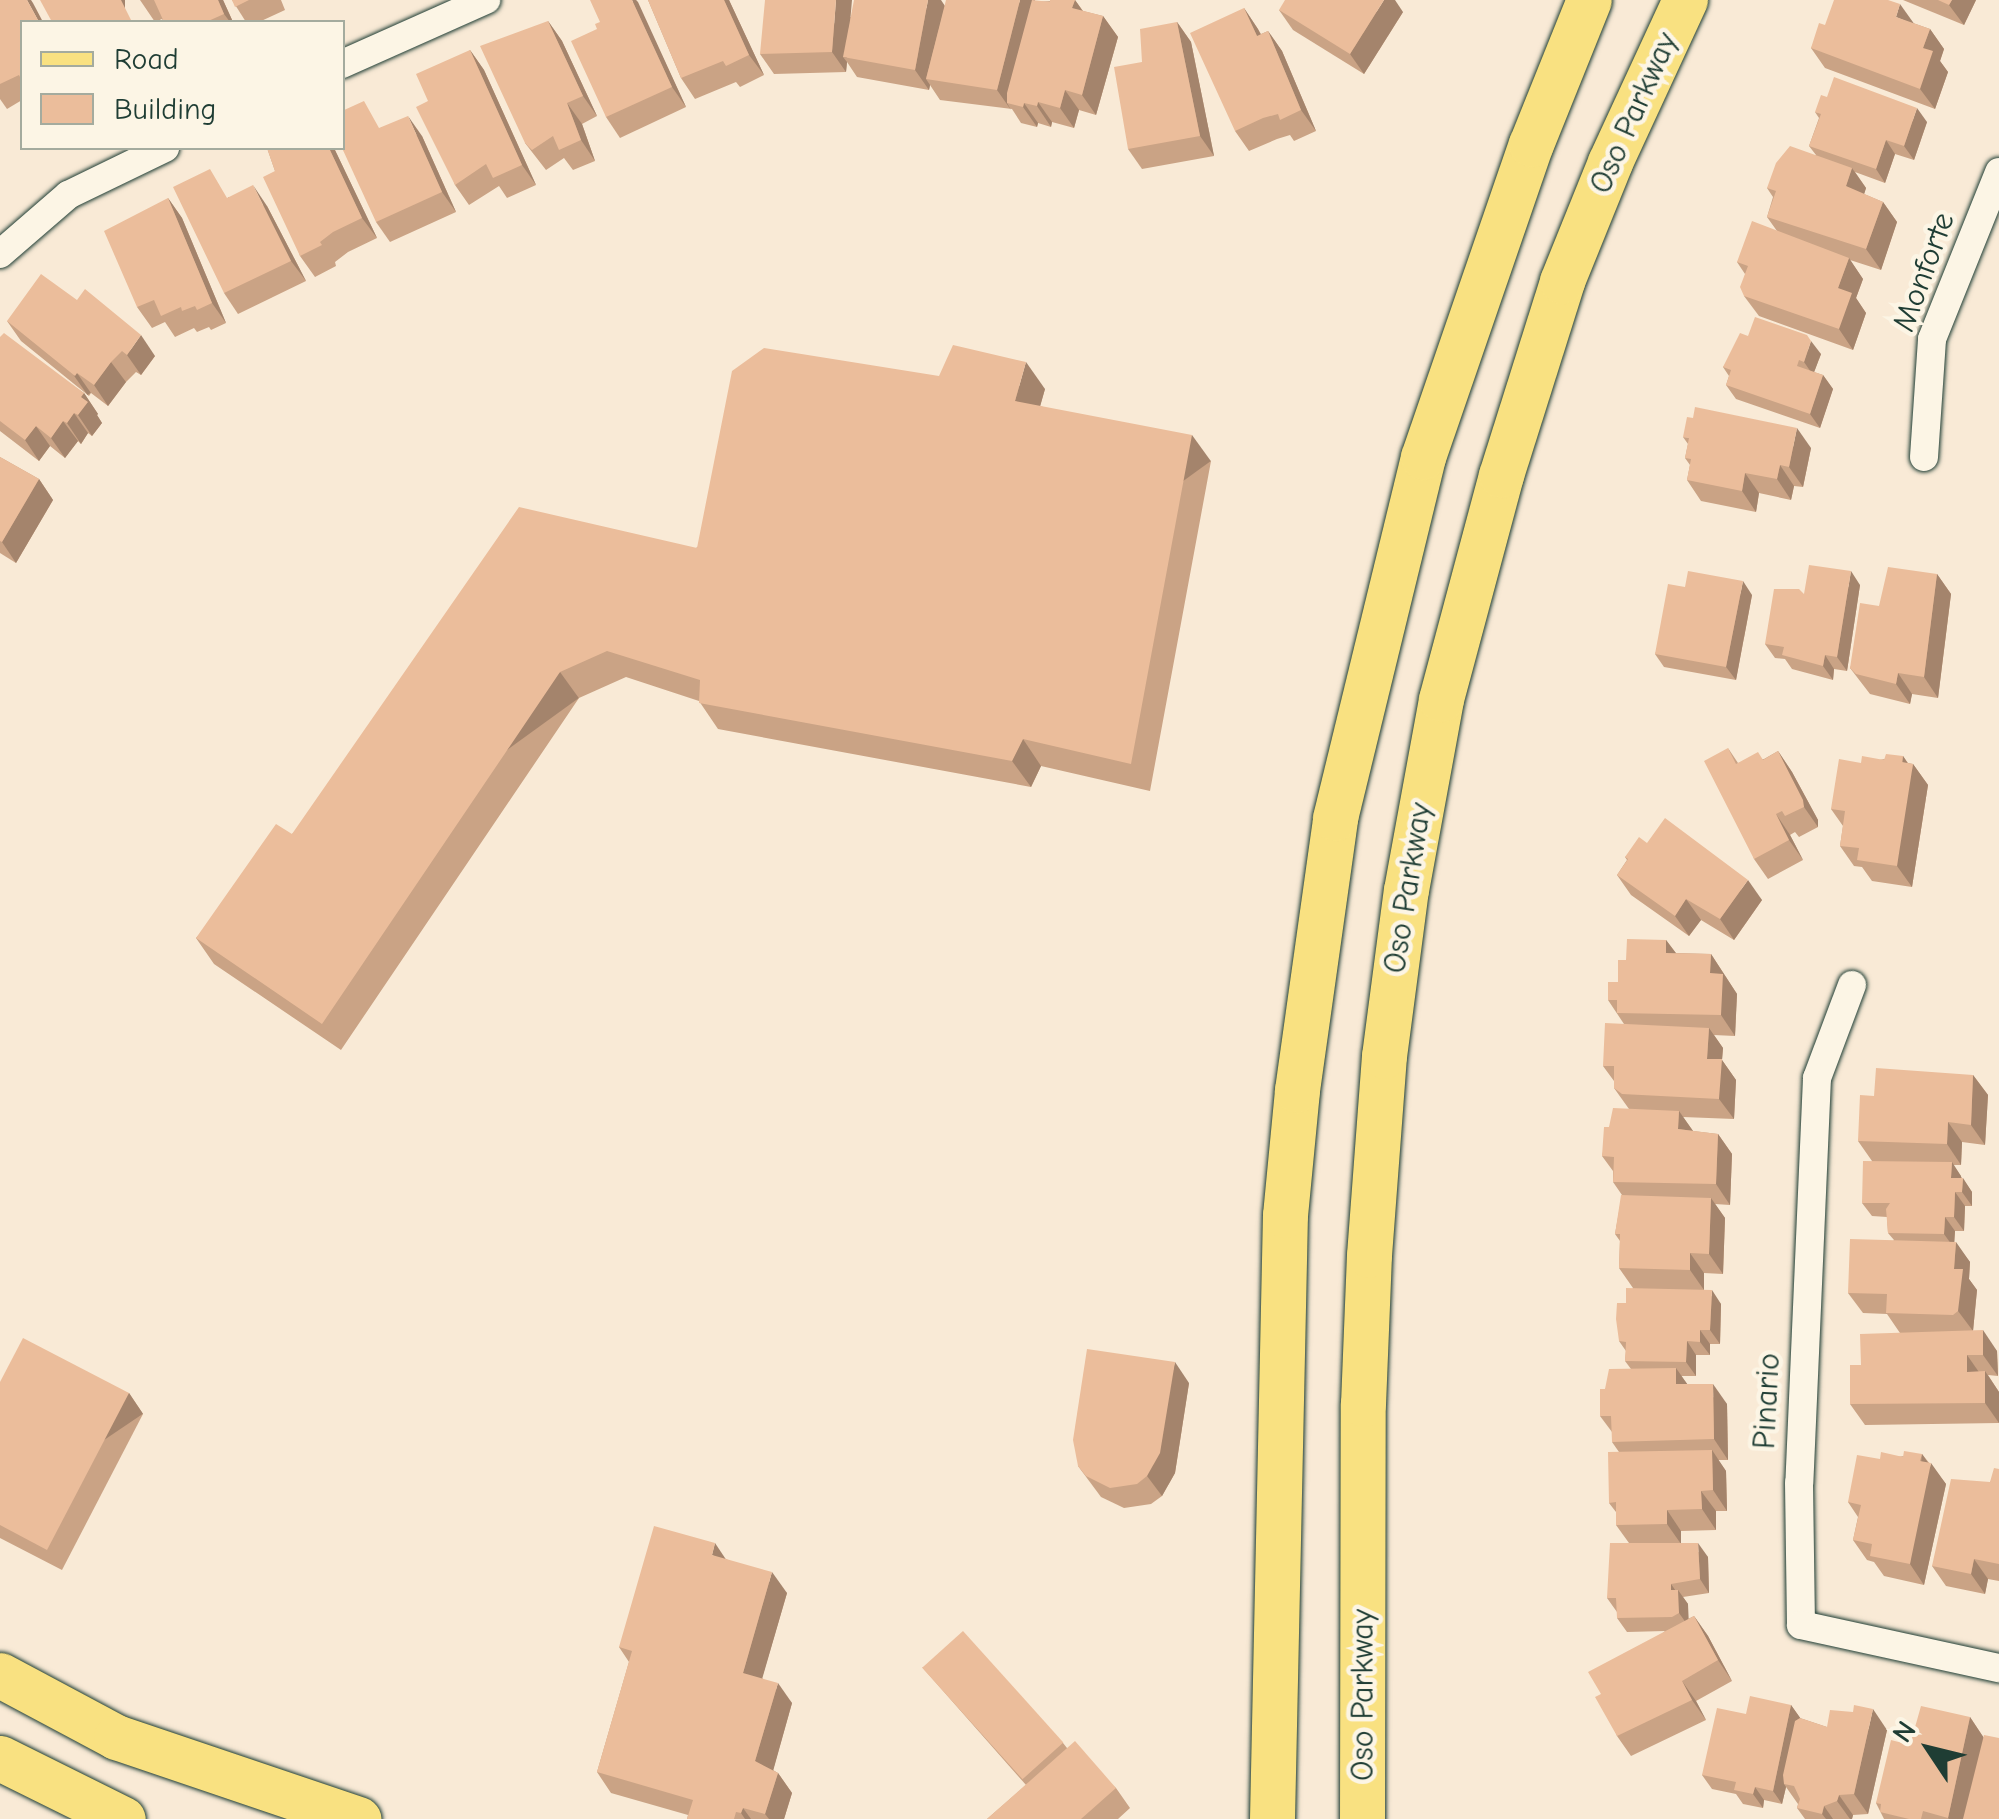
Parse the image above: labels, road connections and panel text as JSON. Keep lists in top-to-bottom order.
{
  "streets": {
    "main road": ["Oso Parkway"],
    "street": ["Monforte", "Pinario"]
  },
  "legend": ["Road", "Building"],
  "north": "top left"
}
